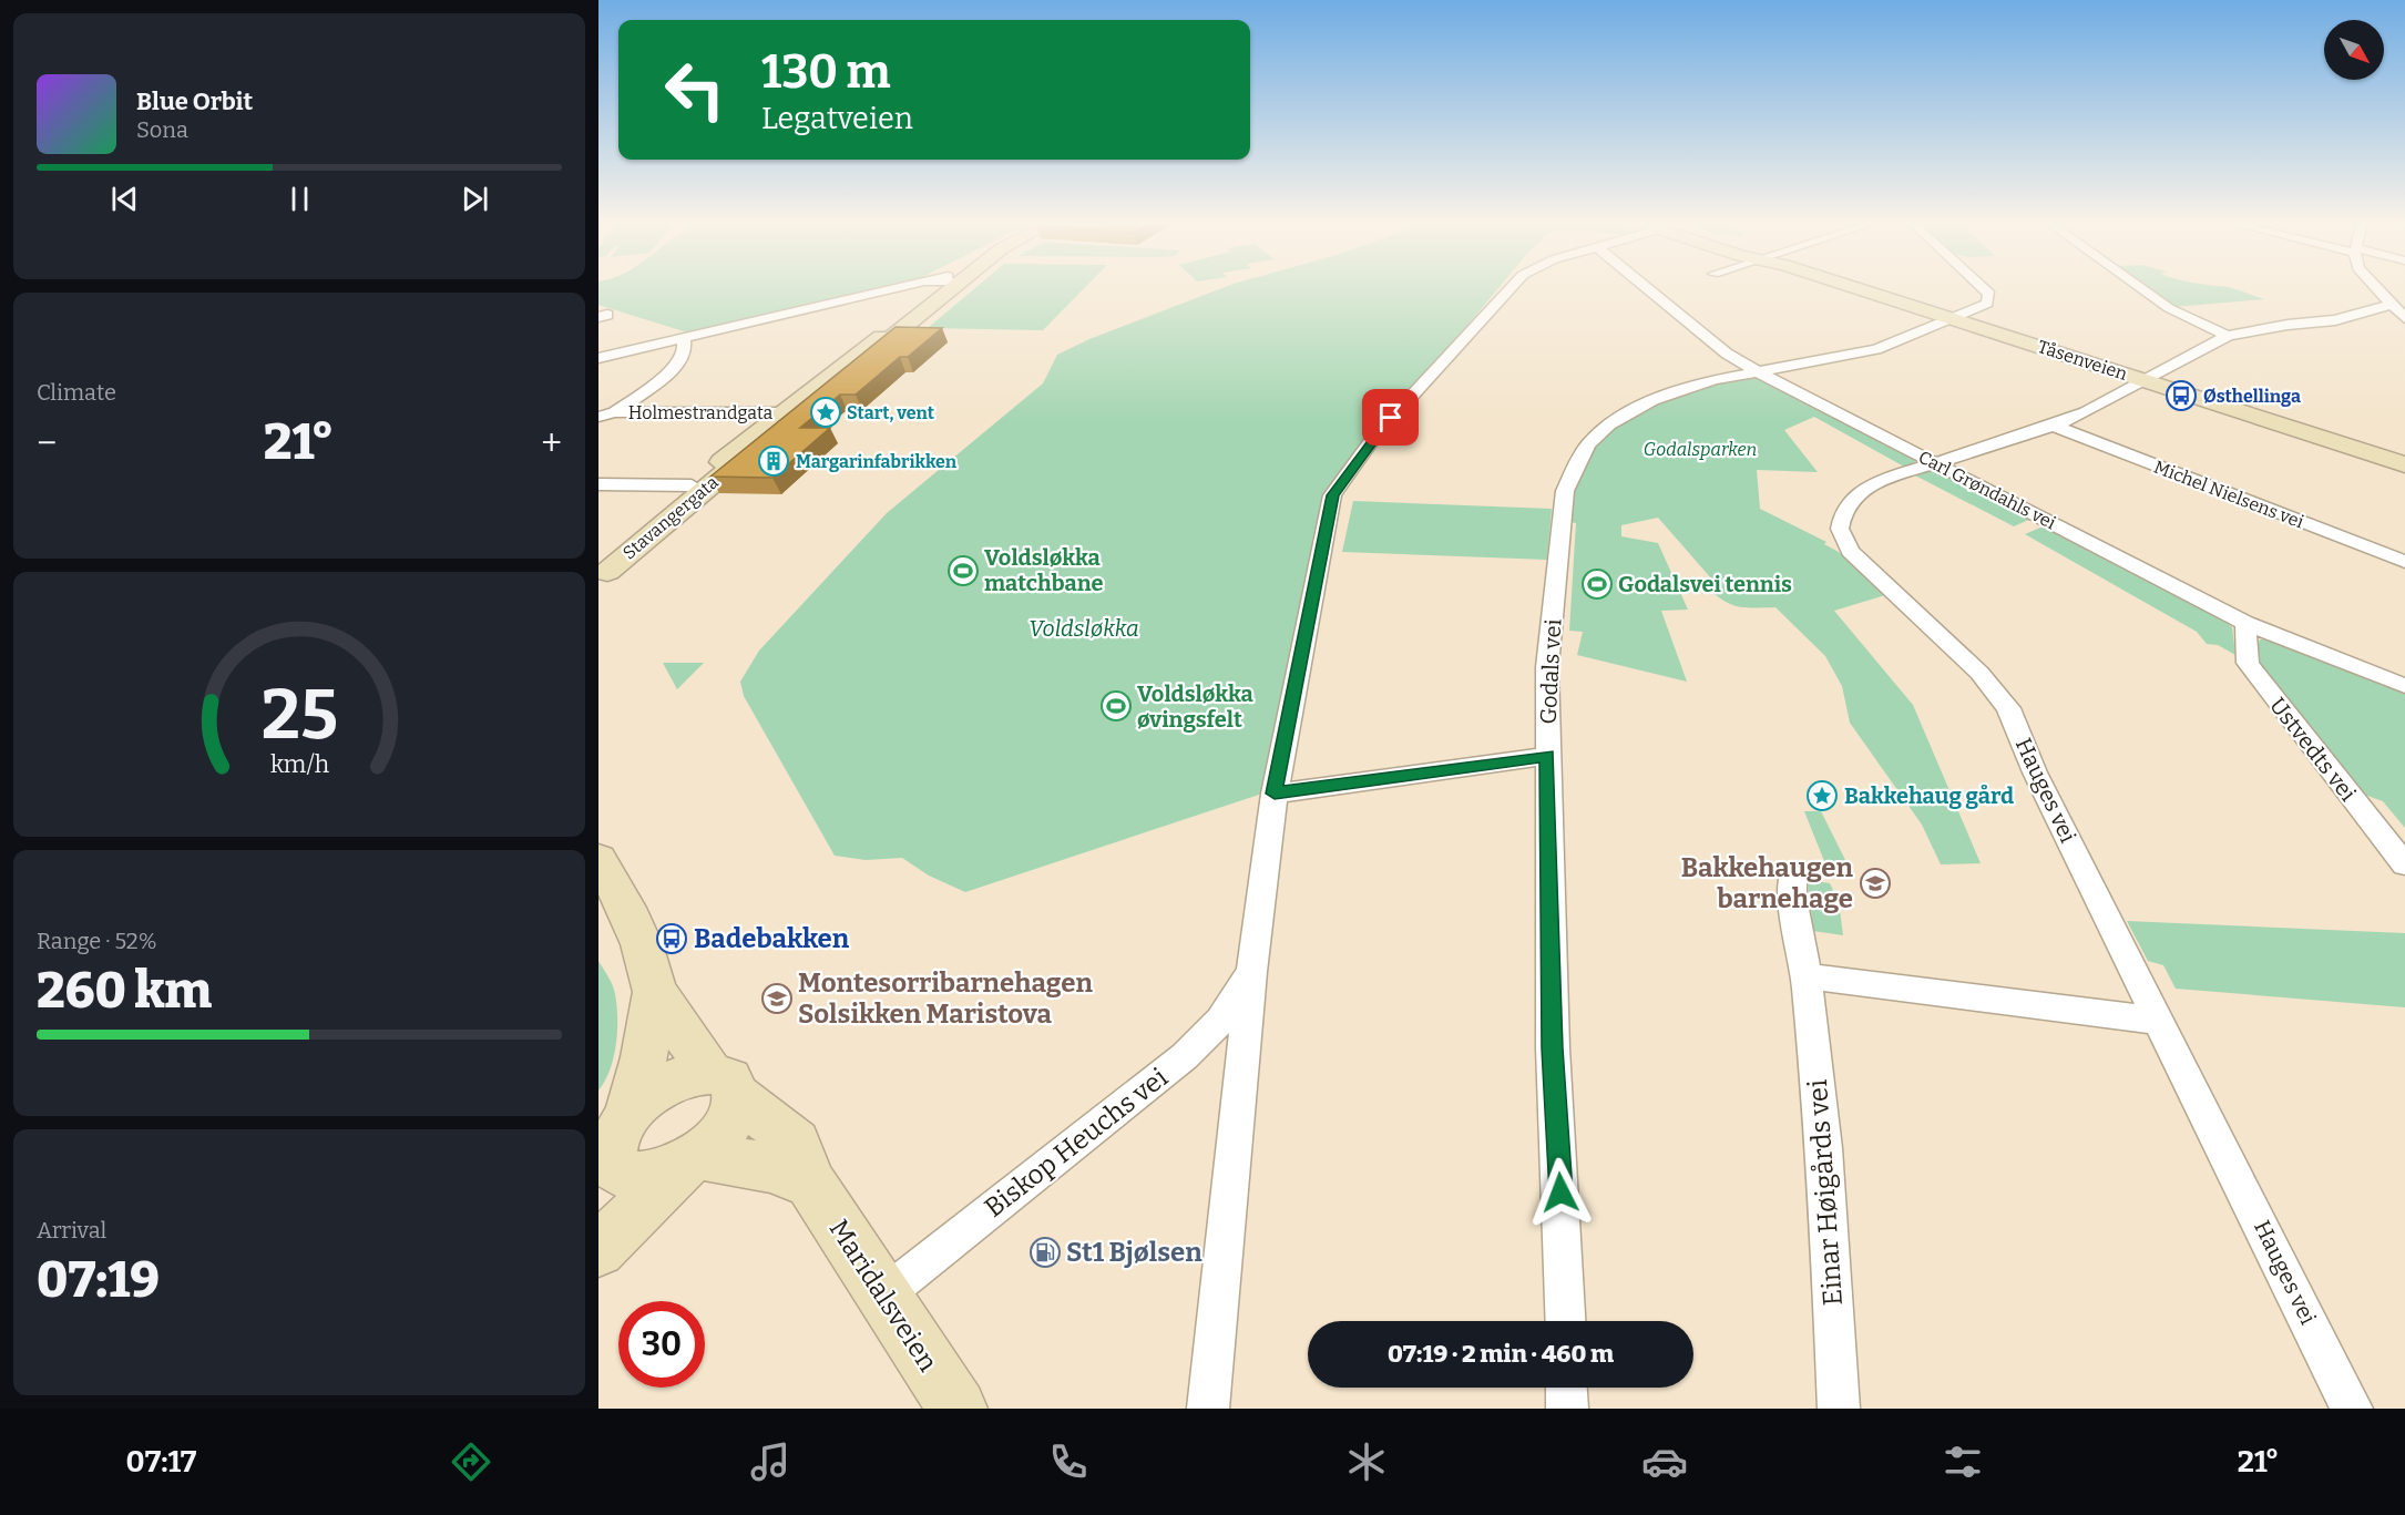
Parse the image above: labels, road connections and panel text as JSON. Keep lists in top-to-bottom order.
{
  "streets": {
    "main road": ["Tåsenveien", "Stavangergata", "Maridalsveien"],
    "street": [
      "Holmestrandgata",
      "Carl Grøndahls vei",
      "Michel Nielsens vei",
      "Godals vei",
      "Ustvedts vei",
      "Hauges vei",
      "Biskop Heuchs vei",
      "Einar Høigårds vei"
    ]
  },
  "crossings": [
    ["Tåsenveien", "Godals vei"],
    ["Tåsenveien", "Hauges vei"],
    ["Holmestrandgata", "Stavangergata"],
    ["Carl Grøndahls vei", "Godals vei"],
    ["Carl Grøndahls vei", "Ustvedts vei"],
    ["Carl Grøndahls vei", "Hauges vei"],
    ["Michel Nielsens vei", "Hauges vei"],
    ["Biskop Heuchs vei", "Maridalsveien"]
  ],
  "parks": ["Godalsparken", "Voldsløkka"],
  "places": {
    "bus stop": ["Østhellinga", "Badebakken"],
    "place": ["Start, vent", "Bakkehaug gård"],
    "building": ["Margarinfabrikken"],
    "sports": ["Voldsløkka matchbane", "Godalsvei tennis", "Voldsløkka øvingsfelt"],
    "school or university": ["Bakkehaugen barnehage", "Montesorribarnehagen Solsikken Maristova"],
    "fuel station": ["St1 Bjølsen"]
  },
  "north": "bottom right",
  "page": {
    "turn": ["130 m", "Legatveien"],
    "song": ["Blue Orbit", "Sona"],
    "tile": [
      "Climate",
      ["Range · 52%", "260 km"],
      ["Arrival", "07:19"]
    ],
    "heat": ["−", "21°", "+"],
    "limit": "30",
    "trip": "07:19 · 2 min · 460 m",
    "tabs": ["07:17", "21°"],
    "gauge": ["25", "km/h"]
  }
}
